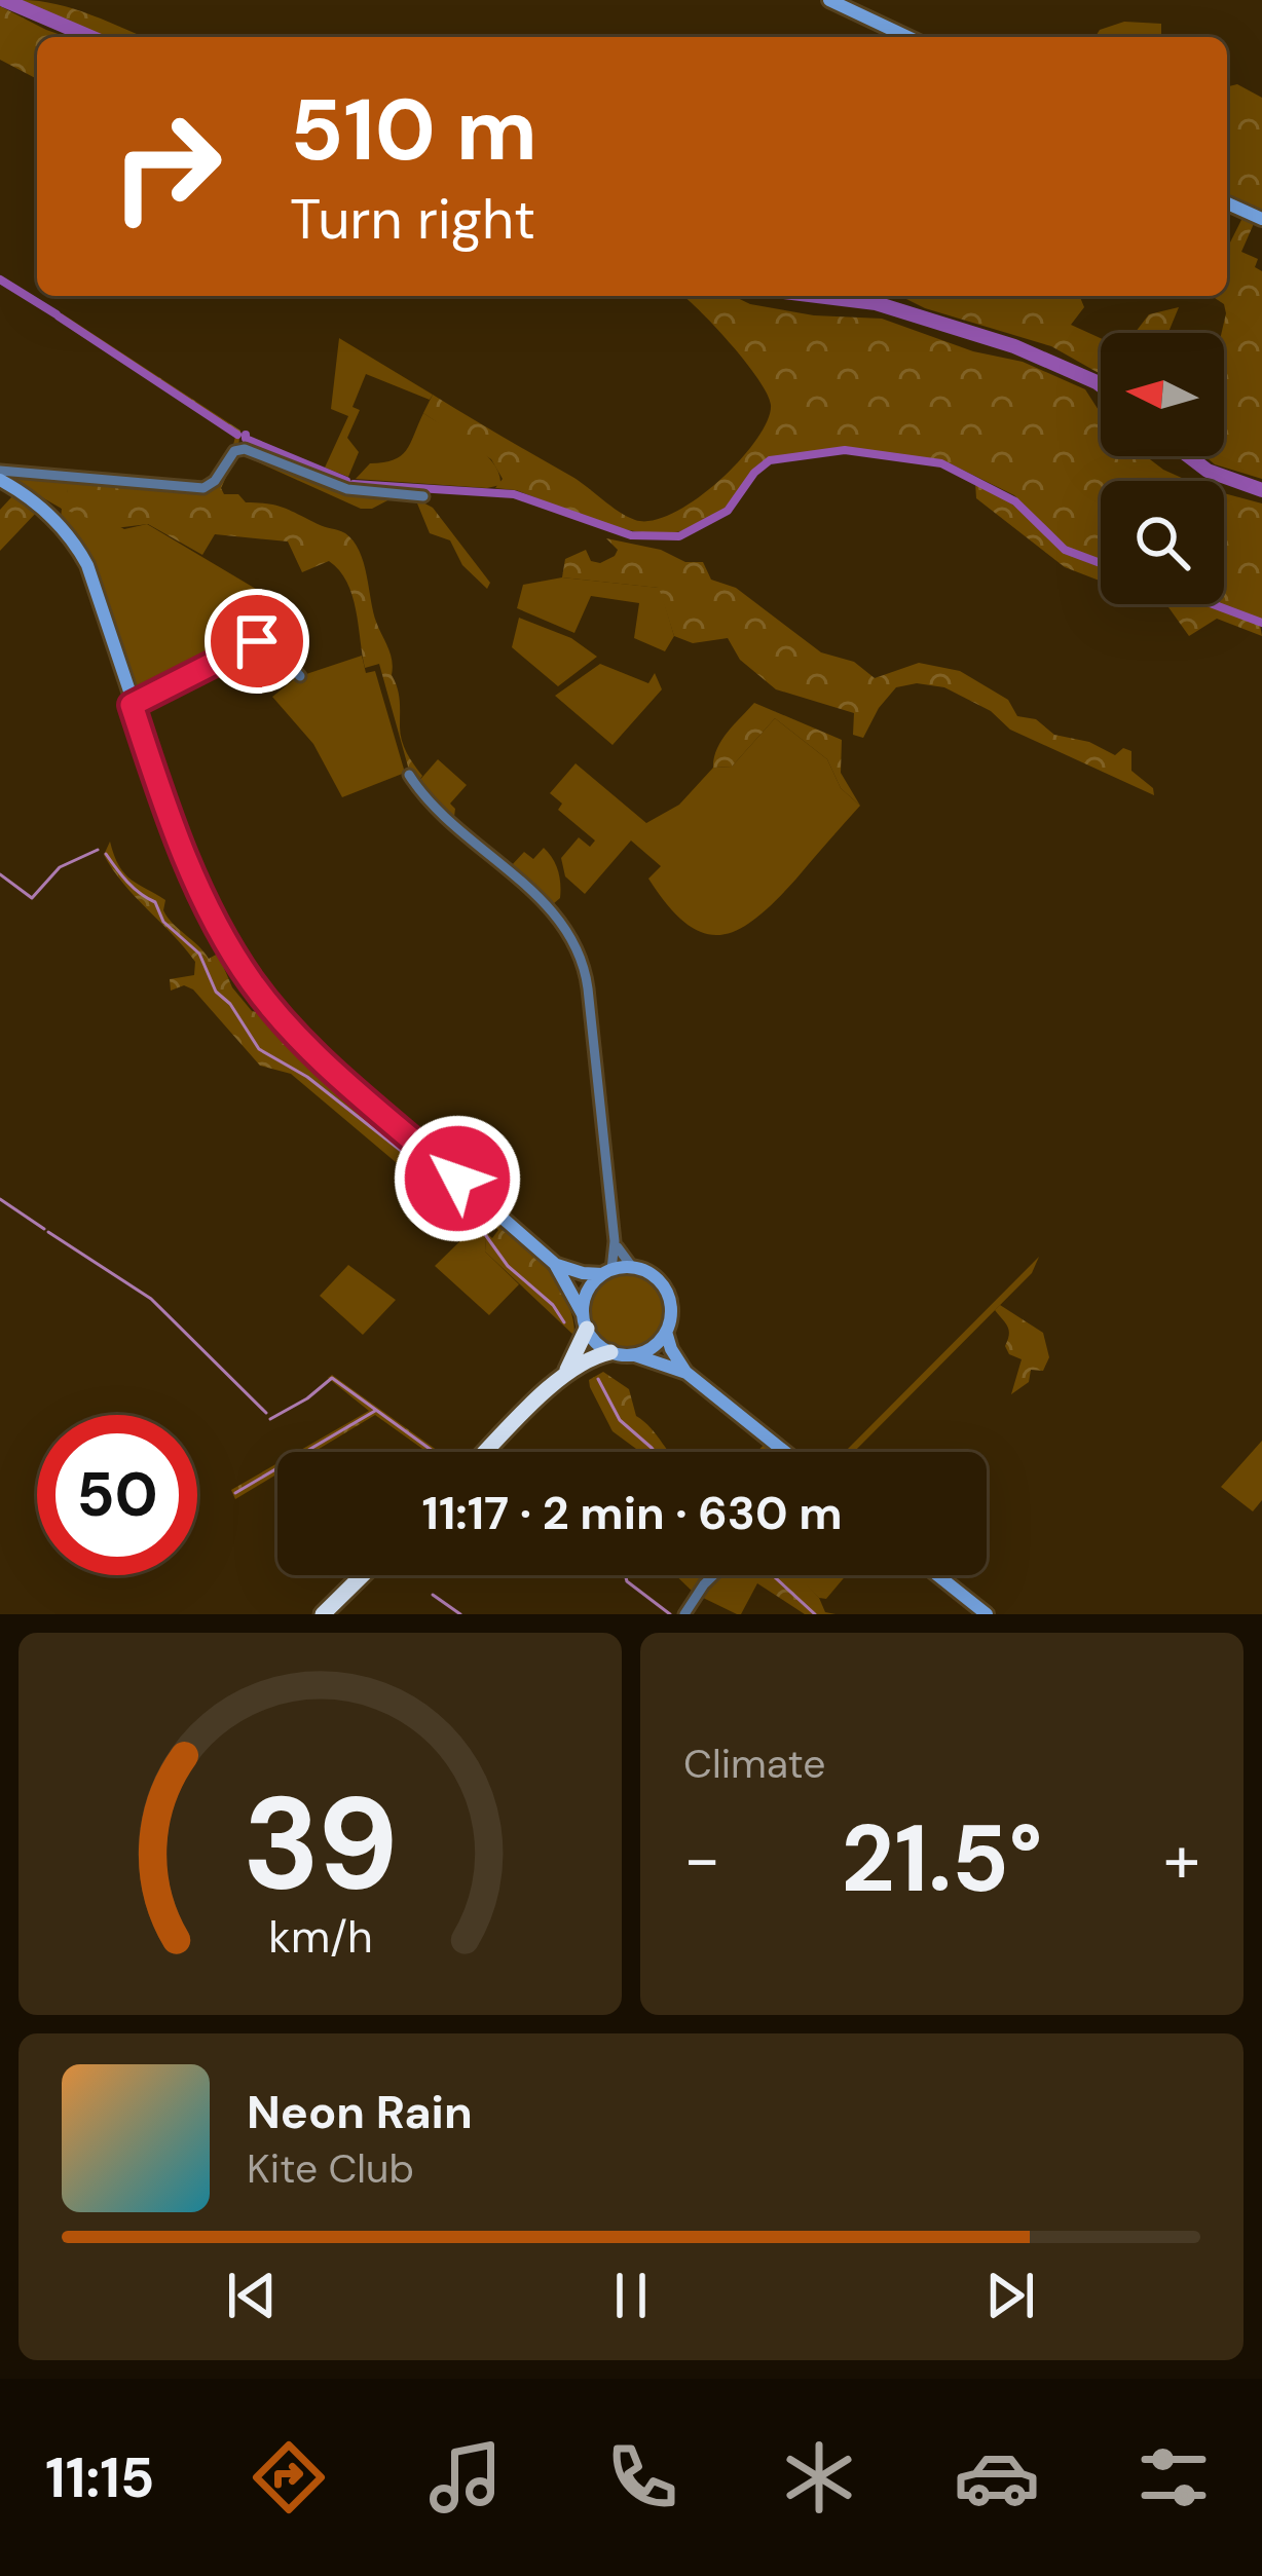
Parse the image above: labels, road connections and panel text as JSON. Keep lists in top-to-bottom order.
{
  "north": "left",
  "page": {
    "turn": ["510 m", "Turn right"],
    "limit": "50",
    "trip": "11:17 · 2 min · 630 m",
    "tile": "Climate",
    "heat": ["−", "21.5°", "+"],
    "song": ["Neon Rain", "Kite Club"],
    "tabs": "11:15",
    "gauge": ["39", "km/h"]
  }
}
